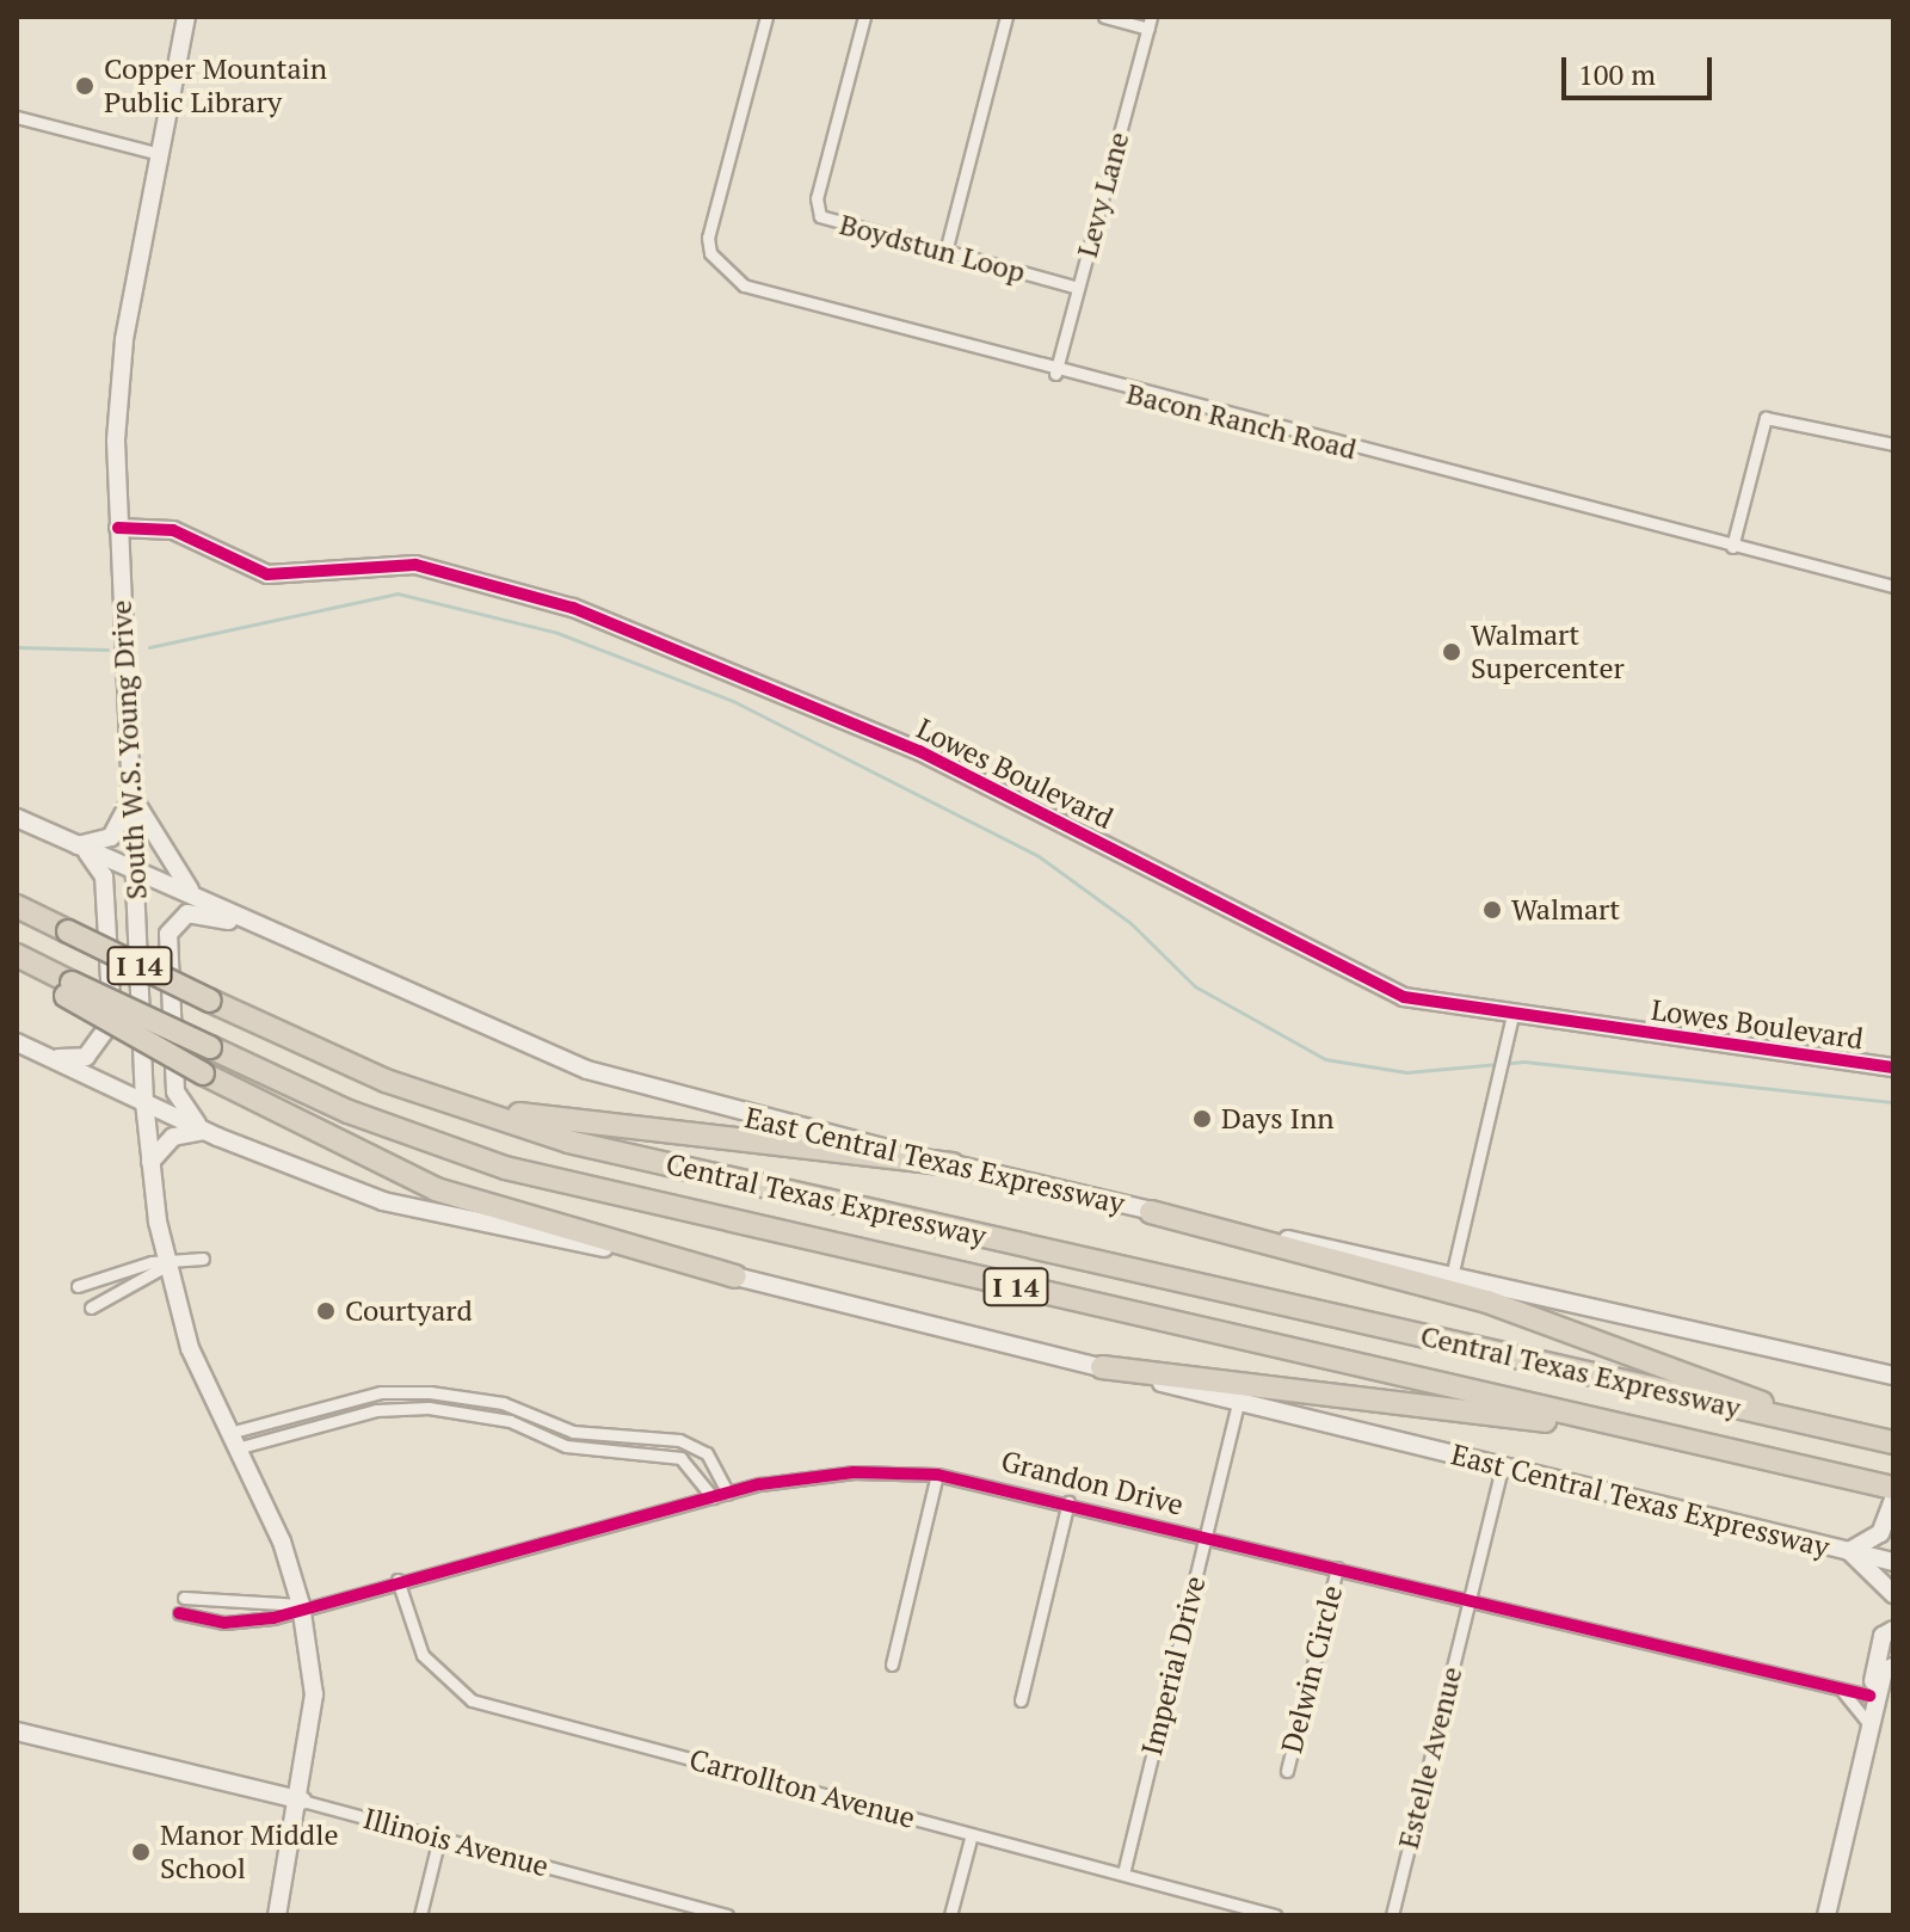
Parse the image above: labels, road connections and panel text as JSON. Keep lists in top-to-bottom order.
{
  "streets": {
    "highway": ["I 14", "Central Texas Expressway"],
    "main road": [
      "South W.S. Young Drive",
      "Lowes Boulevard",
      "East Central Texas Expressway",
      "Illinois Avenue"
    ],
    "street": [
      "Levy Lane",
      "Boydstun Loop",
      "Bacon Ranch Road",
      "Grandon Drive",
      "Imperial Drive",
      "Delwin Circle",
      "Estelle Avenue",
      "Carrollton Avenue"
    ]
  },
  "crossings": [
    ["Levy Lane", "Boydstun Loop"],
    ["Levy Lane", "Bacon Ranch Road"],
    ["South W.S. Young Drive", "Lowes Boulevard"],
    ["South W.S. Young Drive", "East Central Texas Expressway"],
    ["South W.S. Young Drive", "Grandon Drive"],
    ["South W.S. Young Drive", "Illinois Avenue"],
    ["East Central Texas Expressway", "Imperial Drive"],
    ["East Central Texas Expressway", "Estelle Avenue"],
    ["Grandon Drive", "Imperial Drive"],
    ["Grandon Drive", "Delwin Circle"],
    ["Grandon Drive", "Estelle Avenue"],
    ["Grandon Drive", "Carrollton Avenue"],
    ["Imperial Drive", "Carrollton Avenue"]
  ],
  "places": [
    "Copper Mountain Public Library",
    "Walmart Supercenter",
    "Walmart",
    "Days Inn",
    "Courtyard",
    "Manor Middle School"
  ],
  "scale_bar": "100 m"
}
